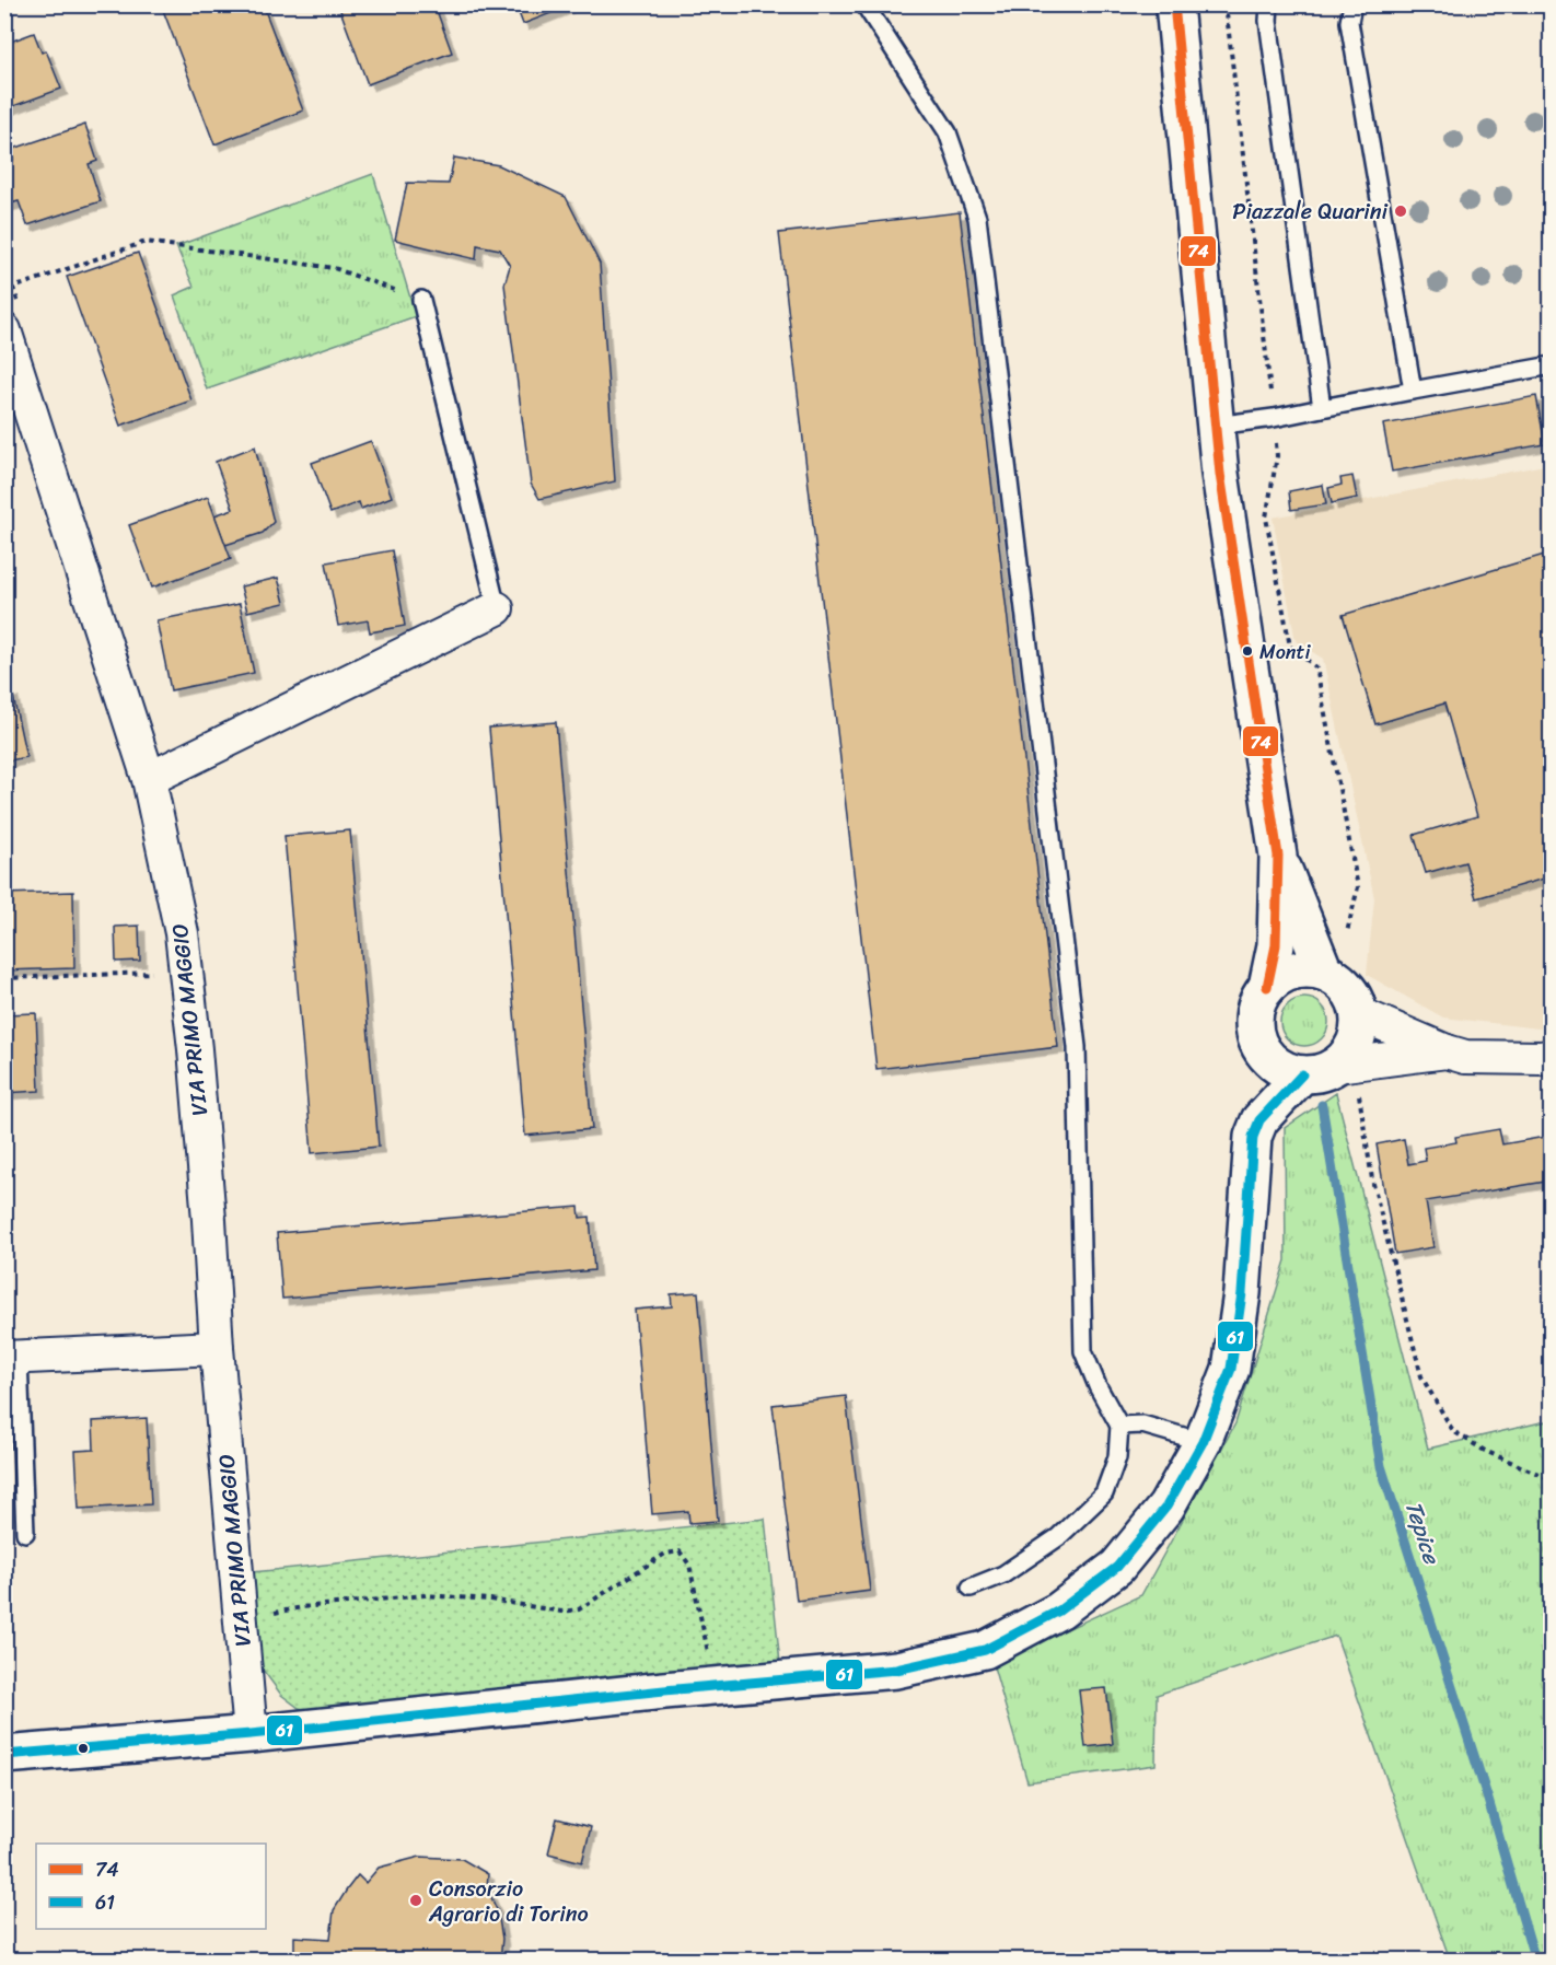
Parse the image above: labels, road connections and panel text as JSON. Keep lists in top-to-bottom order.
{
  "streets": {
    "street": ["VIA PRIMO MAGGIO"]
  },
  "water": ["Tepice"],
  "places": ["Piazzale Quarini", "Monti", "Consorzio Agrario di Torino"],
  "lines": ["transit line 74", "transit line 61"],
  "legend": ["74", "61"]
}
